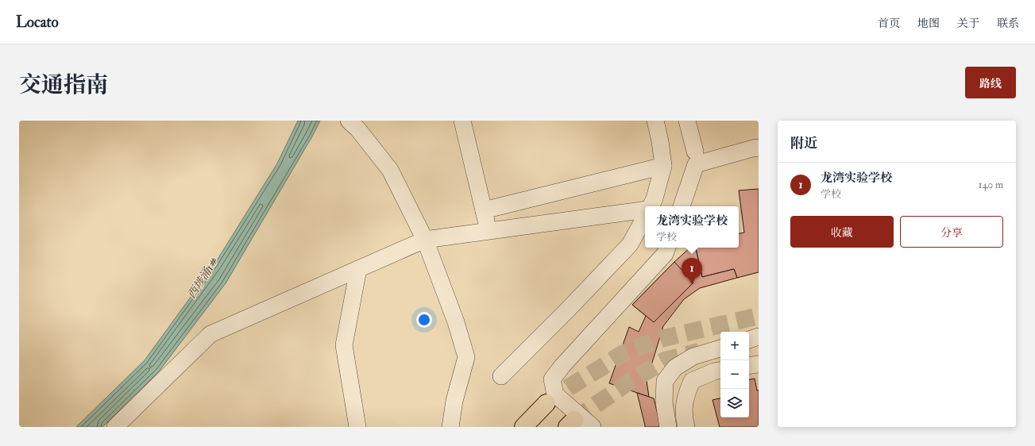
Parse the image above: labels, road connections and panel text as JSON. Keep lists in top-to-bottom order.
{
  "water": ["西埗涌1#"],
  "page": {
    "header": "Locato",
    "nav": [
      "首页",
      "地图",
      "关于",
      "联系"
    ],
    "title": "交通指南",
    "buttons": [
      "路线",
      ["收藏", "分享"]
    ],
    "heading": "附近",
    "list": [
      {
        "mark": "1",
        "name": "龙湾实验学校",
        "note": "学校",
        "value": "140 m"
      }
    ],
    "popup": ["龙湾实验学校", "学校"],
    "pins": "1",
    "map_buttons": ["+", "−"]
  }
}
